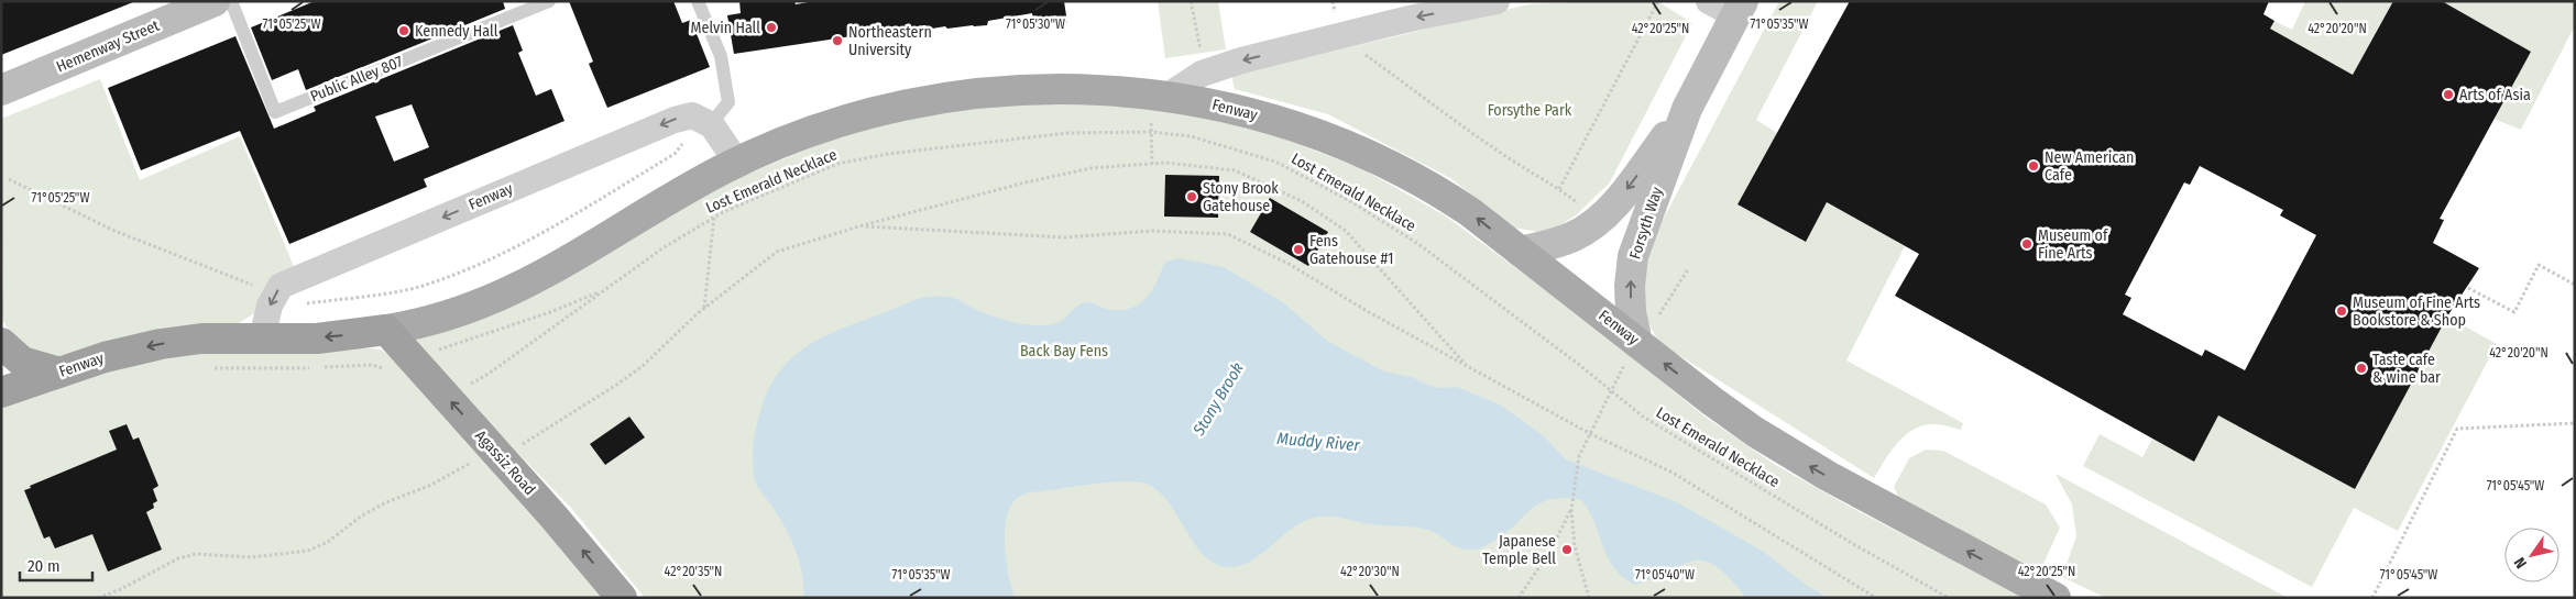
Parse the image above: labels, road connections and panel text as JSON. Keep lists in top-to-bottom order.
{
  "streets": {
    "highway": ["Fenway", "Agassiz Road"],
    "main road": ["Hemenway Street", "Forsyth Way"],
    "lane": ["Public Alley 807"],
    "path": ["Lost Emerald Necklace"]
  },
  "crossings": [
    ["Fenway", "Forsyth Way"],
    ["Fenway", "Agassiz Road"],
    ["Lost Emerald Necklace", "Agassiz Road"]
  ],
  "one_way": ["Fenway", "Agassiz Road"],
  "water": ["Stony Brook", "Muddy River"],
  "parks": ["Forsythe Park", "Back Bay Fens"],
  "places": [
    "Melvin Hall",
    "Kennedy Hall",
    "Northeastern University",
    "Arts of Asia",
    "New American Cafe",
    "Stony Brook Gatehouse",
    "Museum of Fine Arts",
    "Fens Gatehouse #1",
    "Museum of Fine Arts Bookstore & Shop",
    "Taste cafe & wine bar",
    "Japanese Temple Bell"
  ],
  "scale_bar": "20 m",
  "north": "bottom left",
  "coordinates": [
    "71°05'25\"W",
    "71°05'30\"W",
    "71°05'35\"W",
    "42°20'20\"N",
    "42°20'25\"N",
    "71°05'45\"W",
    "42°20'35\"N",
    "42°20'30\"N",
    "71°05'40\"W"
  ]
}
